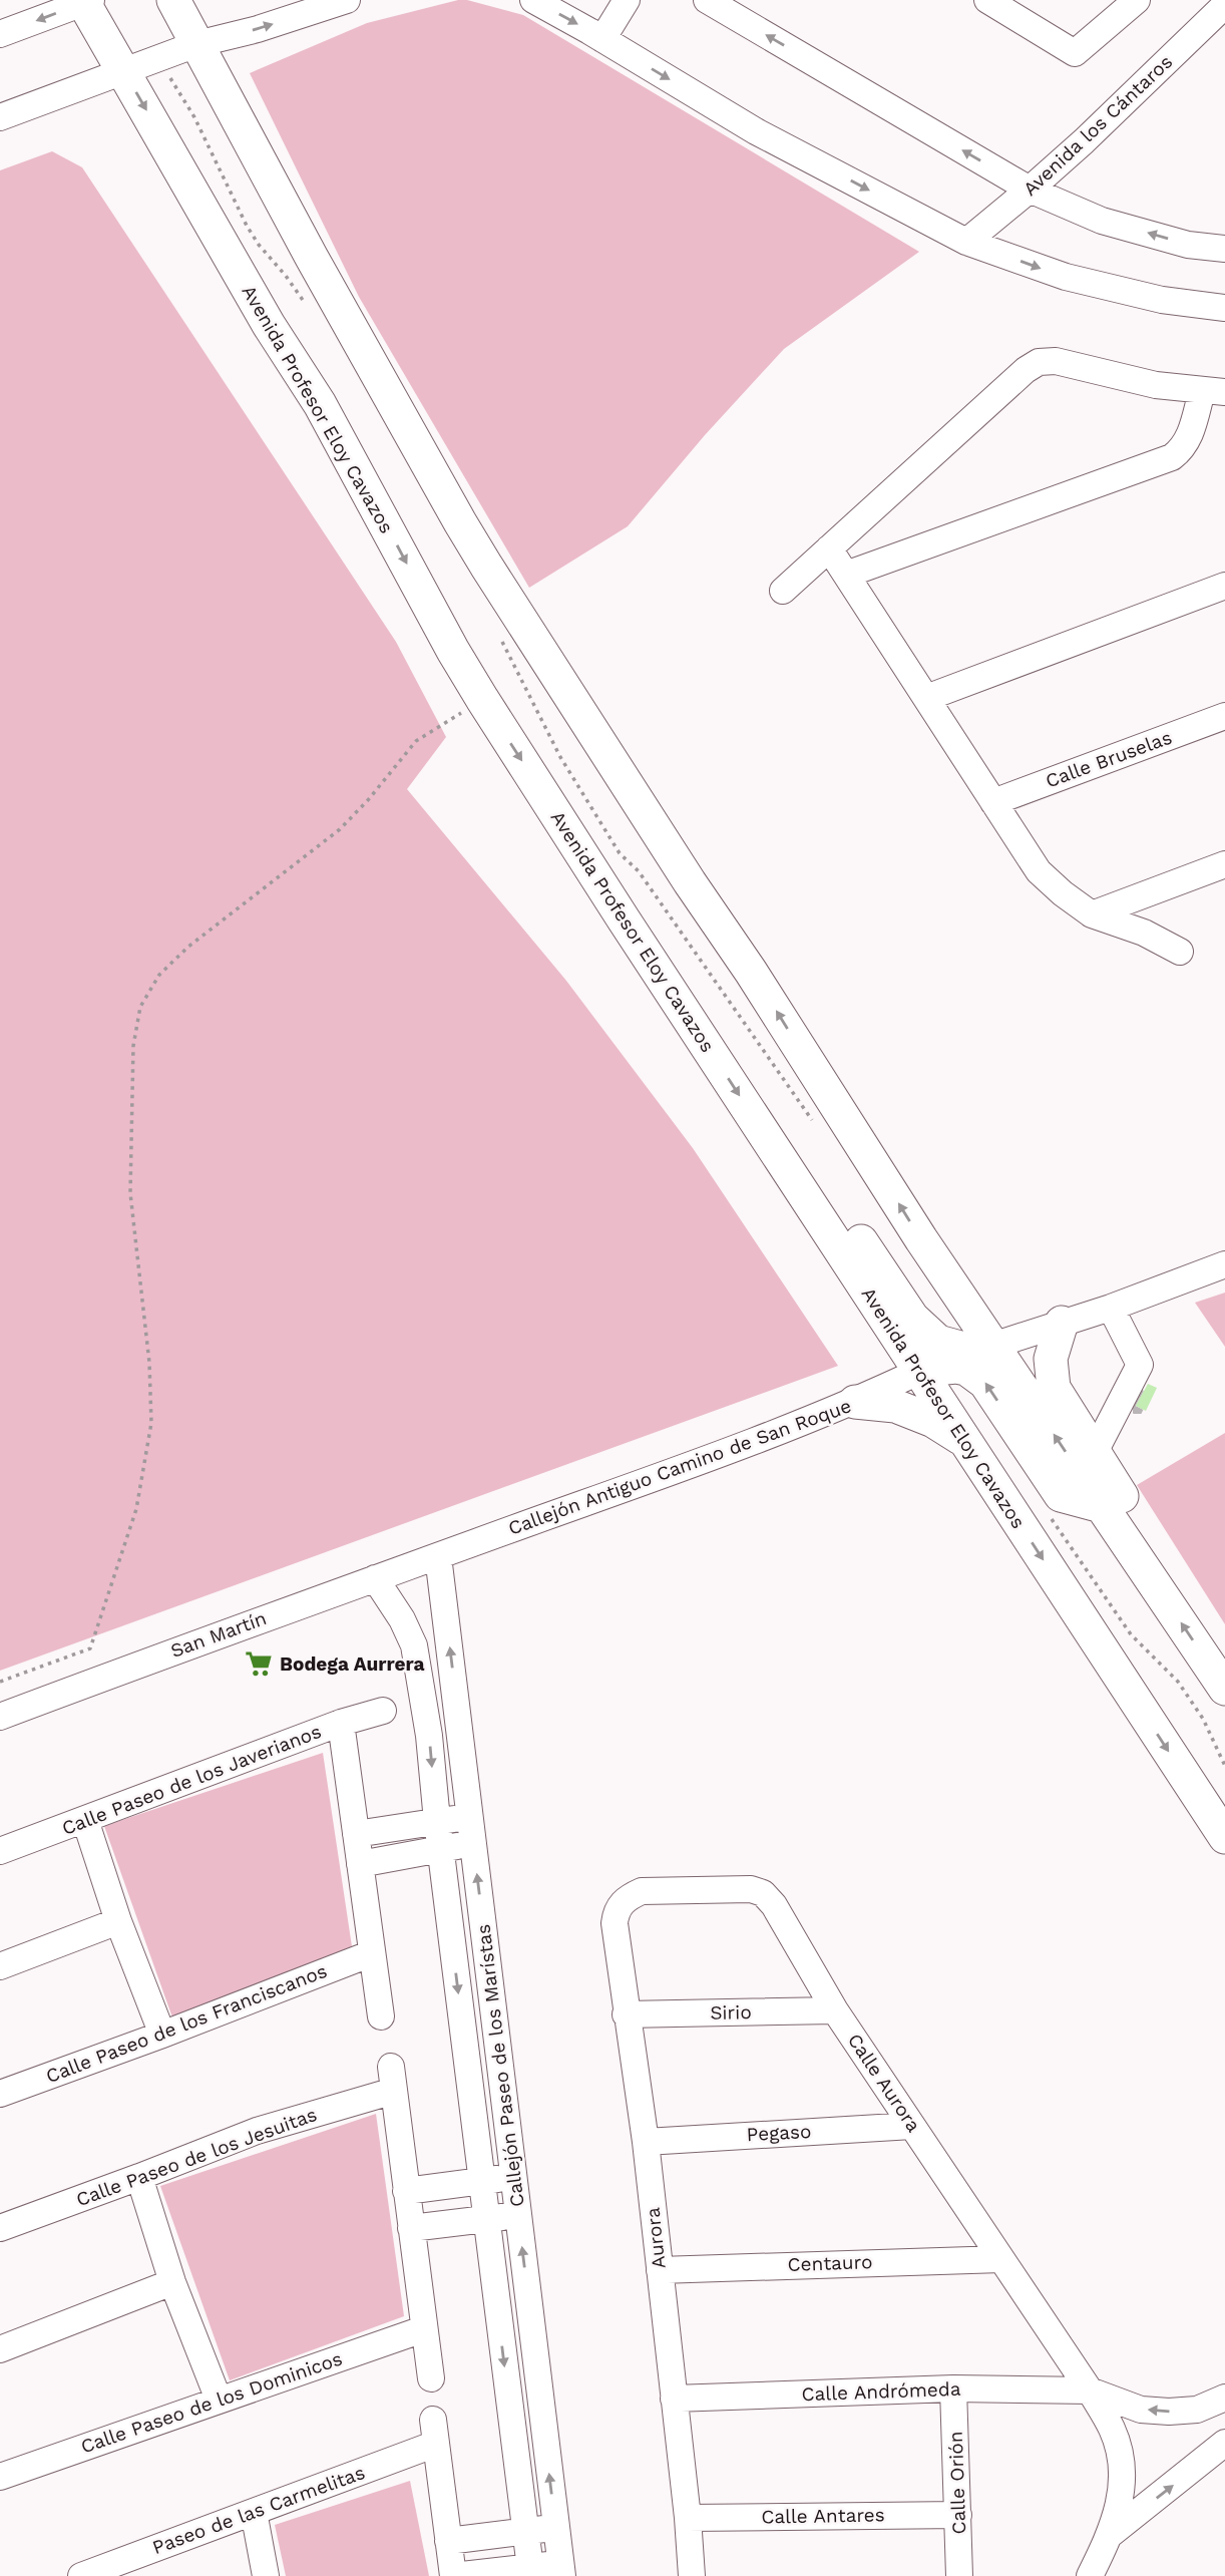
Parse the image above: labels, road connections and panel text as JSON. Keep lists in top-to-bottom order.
{
  "streets": {
    "main road": ["Avenida Profesor Eloy Cavazos"],
    "street": [
      "Avenida los Cántaros",
      "Calle Bruselas",
      "Callejón Antiguo Camino de San Roque",
      "San Martín",
      "Calle Paseo de los Javerianos",
      "Sirio",
      "Calle Paseo de los Franciscanos",
      "Callejón Paseo de los Marístas",
      "Calle Aurora",
      "Pegaso",
      "Calle Paseo de los Jesuitas",
      "Aurora",
      "Centauro",
      "Calle Andrómeda",
      "Calle Paseo de los Dominicos",
      "Calle Orión",
      "Paseo de las Carmelitas",
      "Calle Antares"
    ]
  },
  "crossings": [
    ["Avenida Profesor Eloy Cavazos", "Callejón Antiguo Camino de San Roque"],
    ["Callejón Antiguo Camino de San Roque", "San Martín"],
    ["Callejón Antiguo Camino de San Roque", "Callejón Paseo de los Marístas"],
    ["San Martín", "Callejón Paseo de los Marístas"],
    ["Sirio", "Calle Aurora"],
    ["Sirio", "Aurora"],
    ["Calle Aurora", "Pegaso"],
    ["Calle Aurora", "Aurora"],
    ["Calle Aurora", "Centauro"],
    ["Calle Aurora", "Calle Andrómeda"],
    ["Pegaso", "Aurora"],
    ["Aurora", "Centauro"],
    ["Aurora", "Calle Andrómeda"],
    ["Aurora", "Calle Antares"],
    ["Calle Andrómeda", "Calle Orión"],
    ["Calle Orión", "Calle Antares"]
  ],
  "places": {
    "supermarket": ["Bodega Aurrera"]
  }
}
